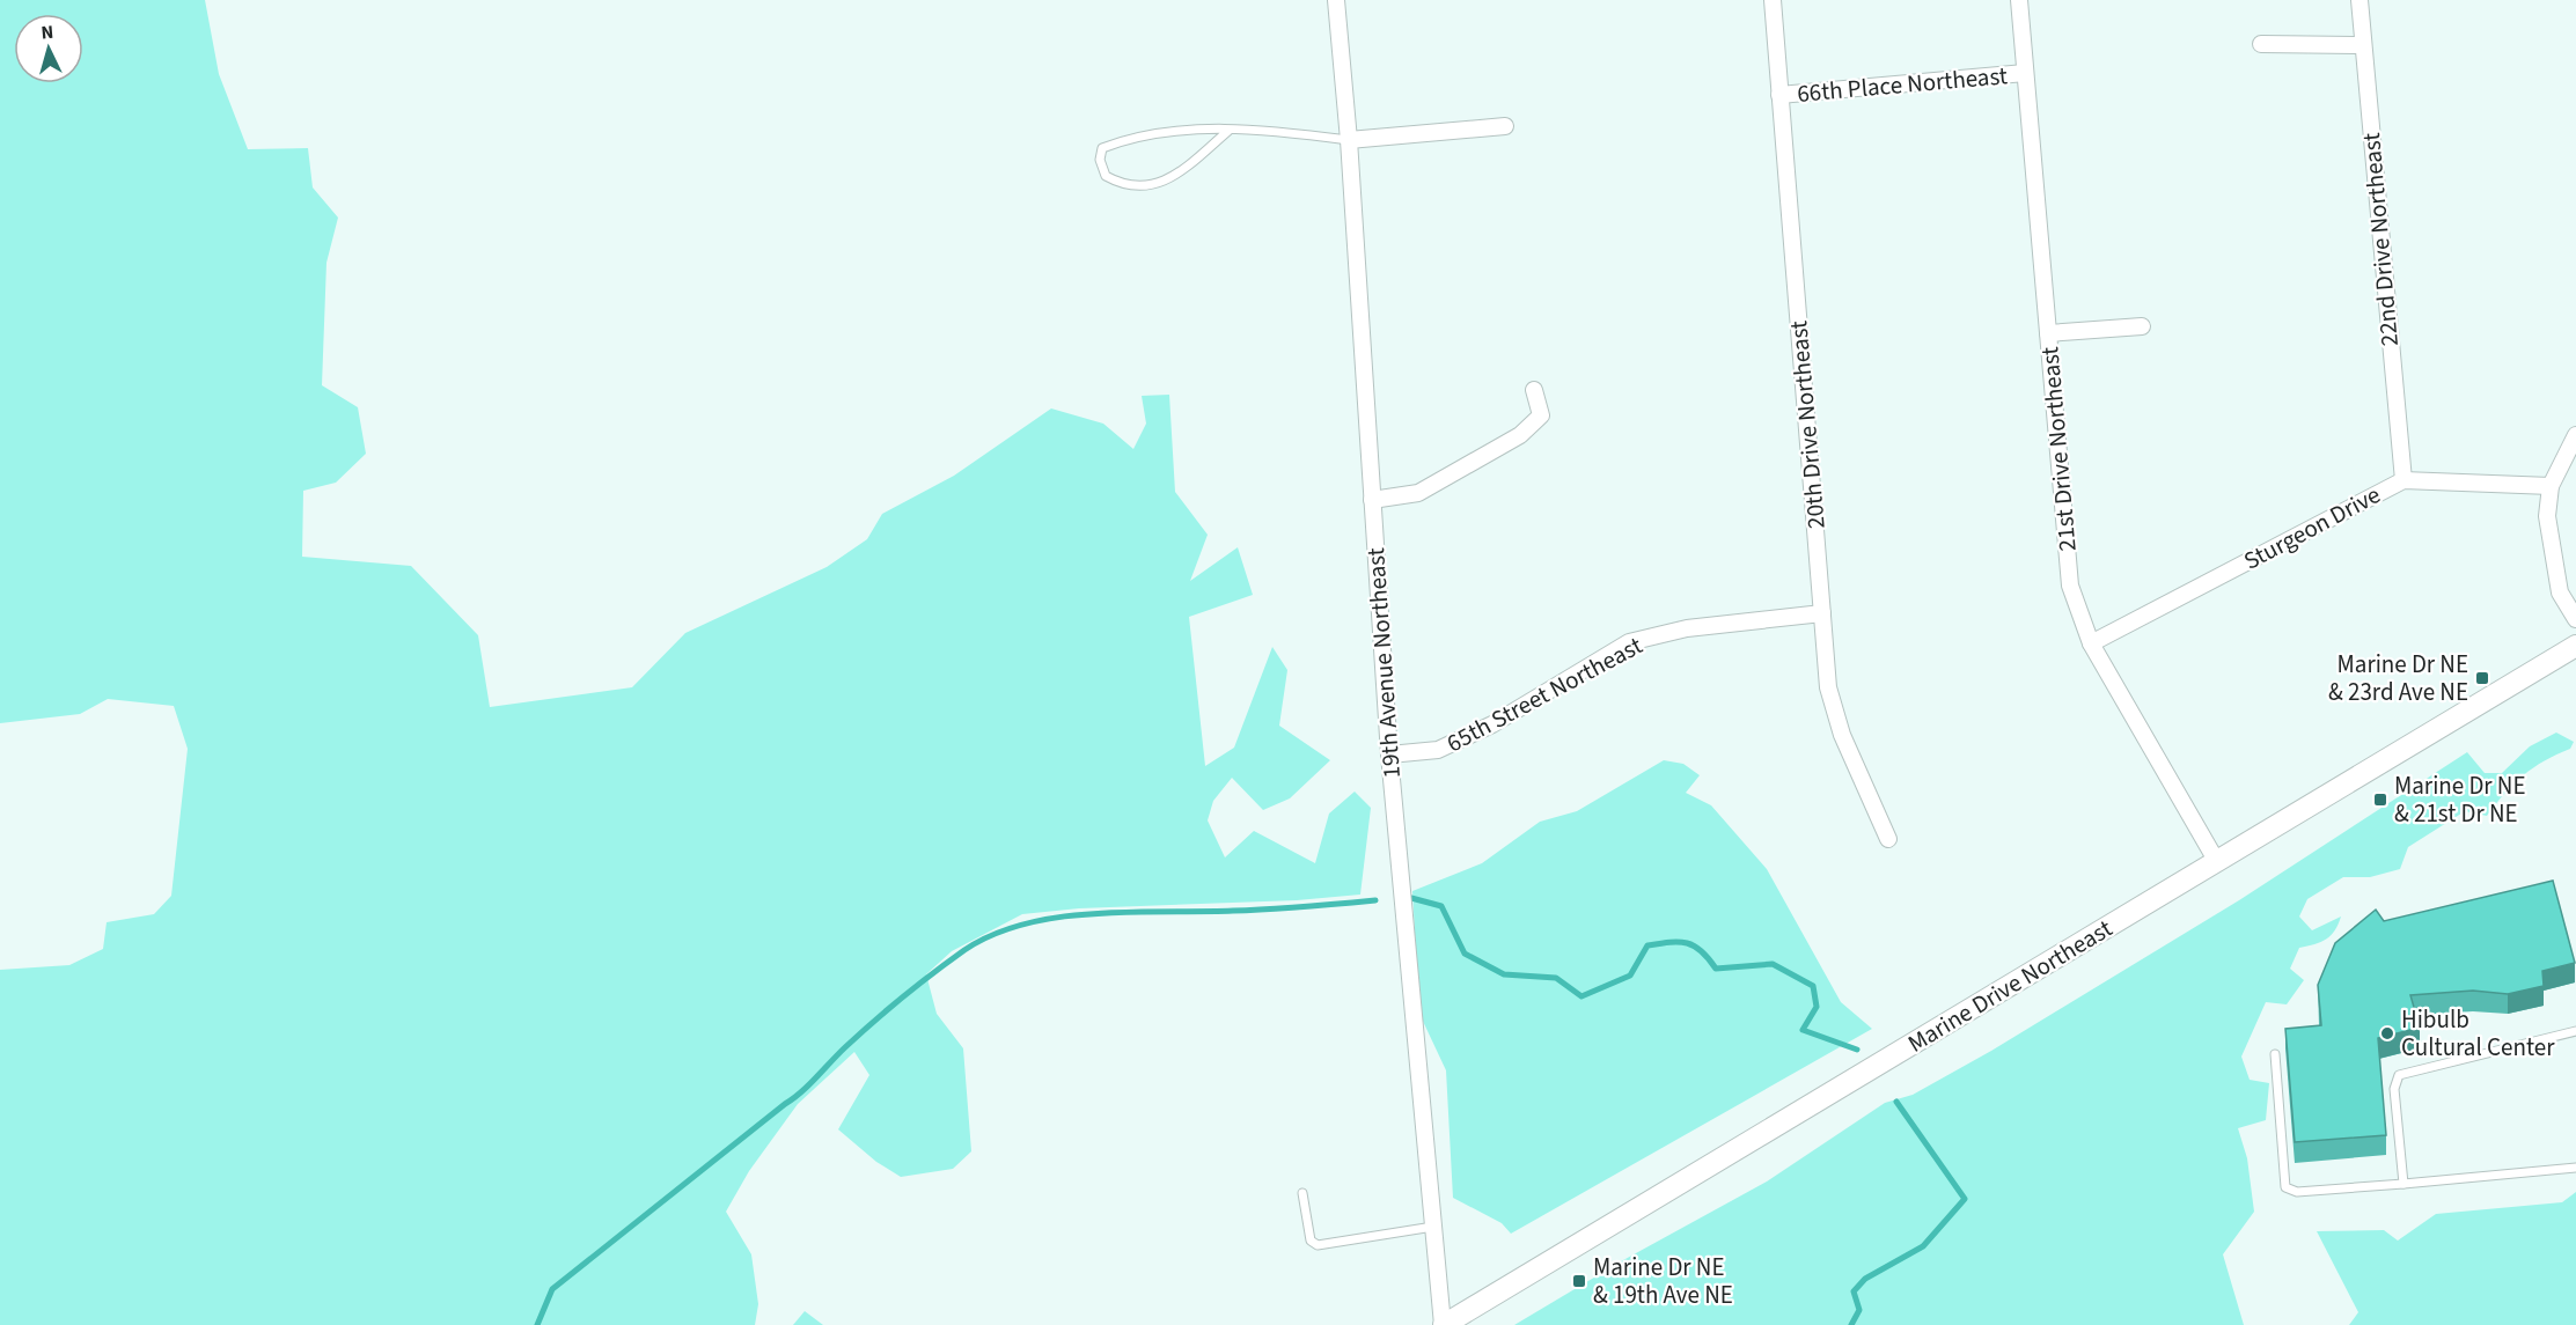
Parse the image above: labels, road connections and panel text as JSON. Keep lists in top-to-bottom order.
{
  "streets": {
    "main road": ["Marine Drive Northeast"],
    "street": [
      "66th Place Northeast",
      "22nd Drive Northeast",
      "20th Drive Northeast",
      "21st Drive Northeast",
      "Sturgeon Drive",
      "19th Avenue Northeast",
      "65th Street Northeast"
    ]
  },
  "crossings": [
    ["66th Place Northeast", "20th Drive Northeast"],
    ["66th Place Northeast", "21st Drive Northeast"],
    ["22nd Drive Northeast", "Sturgeon Drive"],
    ["20th Drive Northeast", "65th Street Northeast"],
    ["21st Drive Northeast", "Sturgeon Drive"],
    ["21st Drive Northeast", "Marine Drive Northeast"],
    ["19th Avenue Northeast", "65th Street Northeast"],
    ["19th Avenue Northeast", "Marine Drive Northeast"]
  ],
  "places": {
    "transit": ["Marine Dr NE & 23rd Ave NE", "Marine Dr NE & 21st Dr NE", "Marine Dr NE & 19th Ave NE"],
    "other": ["Hibulb Cultural Center"]
  },
  "north": "top"
}
